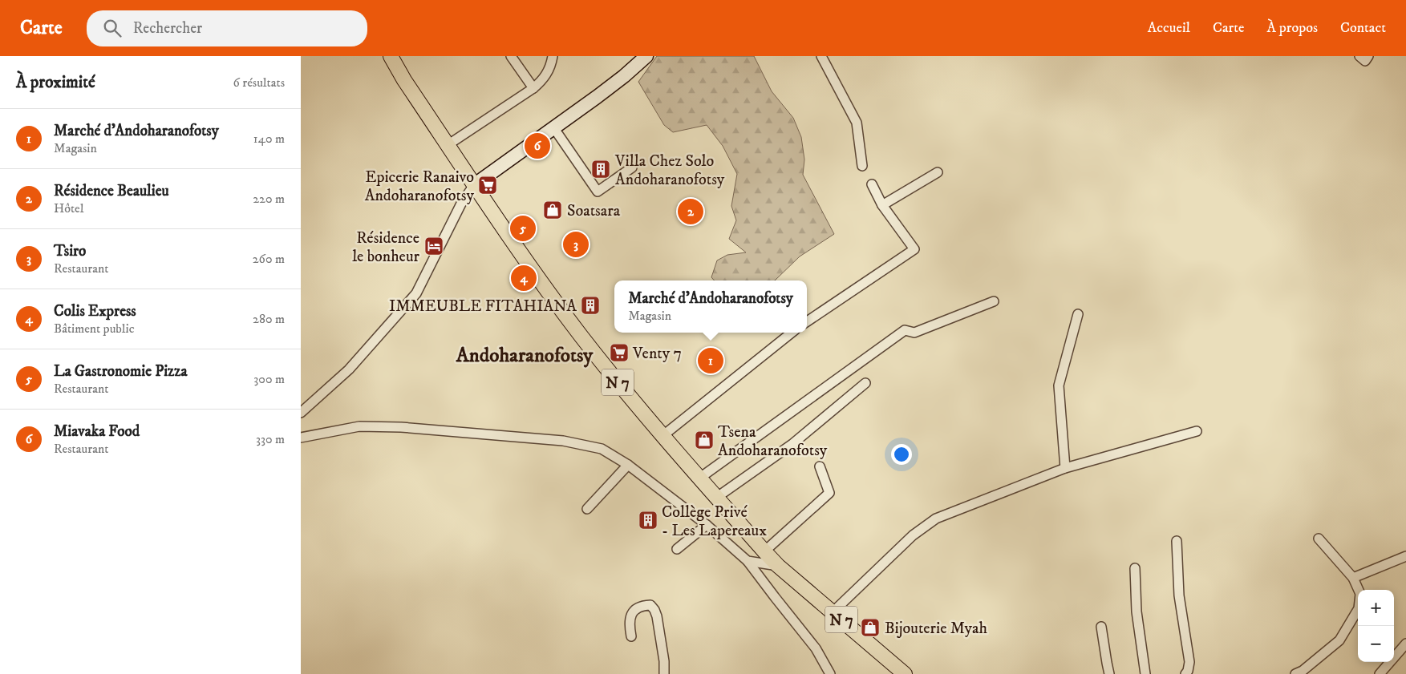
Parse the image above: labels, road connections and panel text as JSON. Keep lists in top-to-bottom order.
{
  "streets": {
    "main road": ["N 7"]
  },
  "districts": ["Andoharanofotsy"],
  "places": {
    "building": ["Villa Chez Solo Andoharanofotsy", "IMMEUBLE FITAHIANA", "Collège Privé - Les Lapereaux"],
    "supermarket": ["Epicerie Ranaivo Andoharanofotsy", "Venty 7"],
    "shop": ["Soatsara", "Tsena Andoharanofotsy", "Bijouterie Myah"],
    "hotel": ["Résidence le bonheur"]
  },
  "page": {
    "header": "Carte",
    "search": "Rechercher",
    "nav": [
      "Accueil",
      "Carte",
      "À propos",
      "Contact"
    ],
    "heading": ["À proximité", "6 résultats"],
    "list": [
      {
        "mark": "1",
        "name": "Marché d'Andoharanofotsy",
        "note": "Magasin",
        "value": "140 m"
      },
      {
        "mark": "2",
        "name": "Résidence Beaulieu",
        "note": "Hôtel",
        "value": "220 m"
      },
      {
        "mark": "3",
        "name": "Tsiro",
        "note": "Restaurant",
        "value": "260 m"
      },
      {
        "mark": "4",
        "name": "Colis Express",
        "note": "Bâtiment public",
        "value": "280 m"
      },
      {
        "mark": "5",
        "name": "La Gastronomie Pizza",
        "note": "Restaurant",
        "value": "300 m"
      },
      {
        "mark": "6",
        "name": "Miavaka Food",
        "note": "Restaurant",
        "value": "330 m"
      }
    ],
    "pins": [
      "6",
      "2",
      "5",
      "3",
      "4",
      "1"
    ],
    "popup": ["Marché d'Andoharanofotsy", "Magasin"],
    "map_buttons": ["+", "−"]
  }
}
